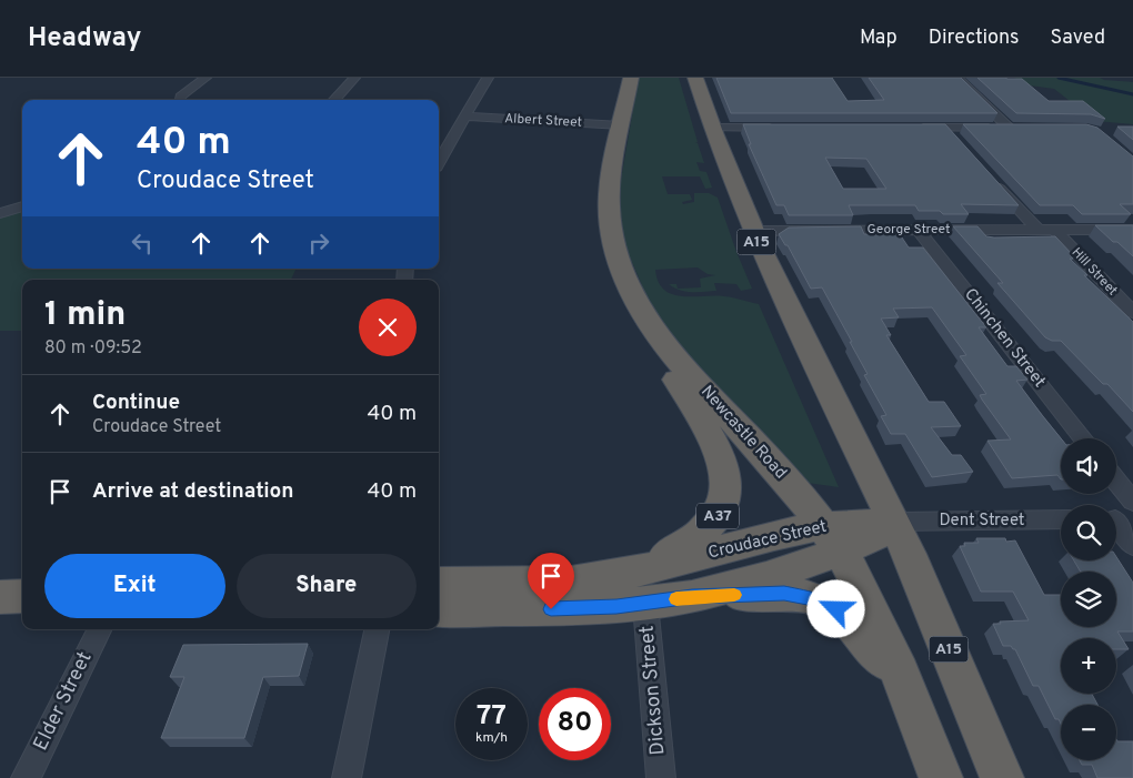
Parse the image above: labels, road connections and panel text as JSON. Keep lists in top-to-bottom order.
{
  "streets": {
    "highway": [
      "A15",
      "Newcastle Road",
      "A37",
      "Croudace Street"
    ],
    "street": [
      "Albert Street",
      "George Street",
      "Hill Street",
      "Chinchen Street",
      "Dent Street",
      "Dickson Street",
      "Elder Street"
    ]
  },
  "crossings": [
    ["Albert Street", "Newcastle Road"],
    ["George Street", "A15"],
    ["George Street", "Hill Street"],
    ["George Street", "Chinchen Street"],
    ["A15", "Dent Street"],
    ["A15", "Croudace Street"],
    ["Newcastle Road", "A37"],
    ["Newcastle Road", "Croudace Street"],
    ["A37", "Croudace Street"],
    ["Dent Street", "Croudace Street"],
    ["Croudace Street", "Dickson Street"]
  ],
  "page": {
    "header": "Headway",
    "nav": ["Map", "Directions", "Saved"],
    "turn": ["40 m", "Croudace Street"],
    "heading": ["1 min", "80 m · 09:52"],
    "list": [
      {
        "name": "Continue",
        "note": "Croudace Street",
        "value": "40 m"
      },
      {
        "name": "Arrive at destination",
        "value": "40 m"
      }
    ],
    "map_buttons": ["+", "−"],
    "buttons": ["Exit", "Share"],
    "speed": "77 km/h",
    "limit": "80"
  }
}
